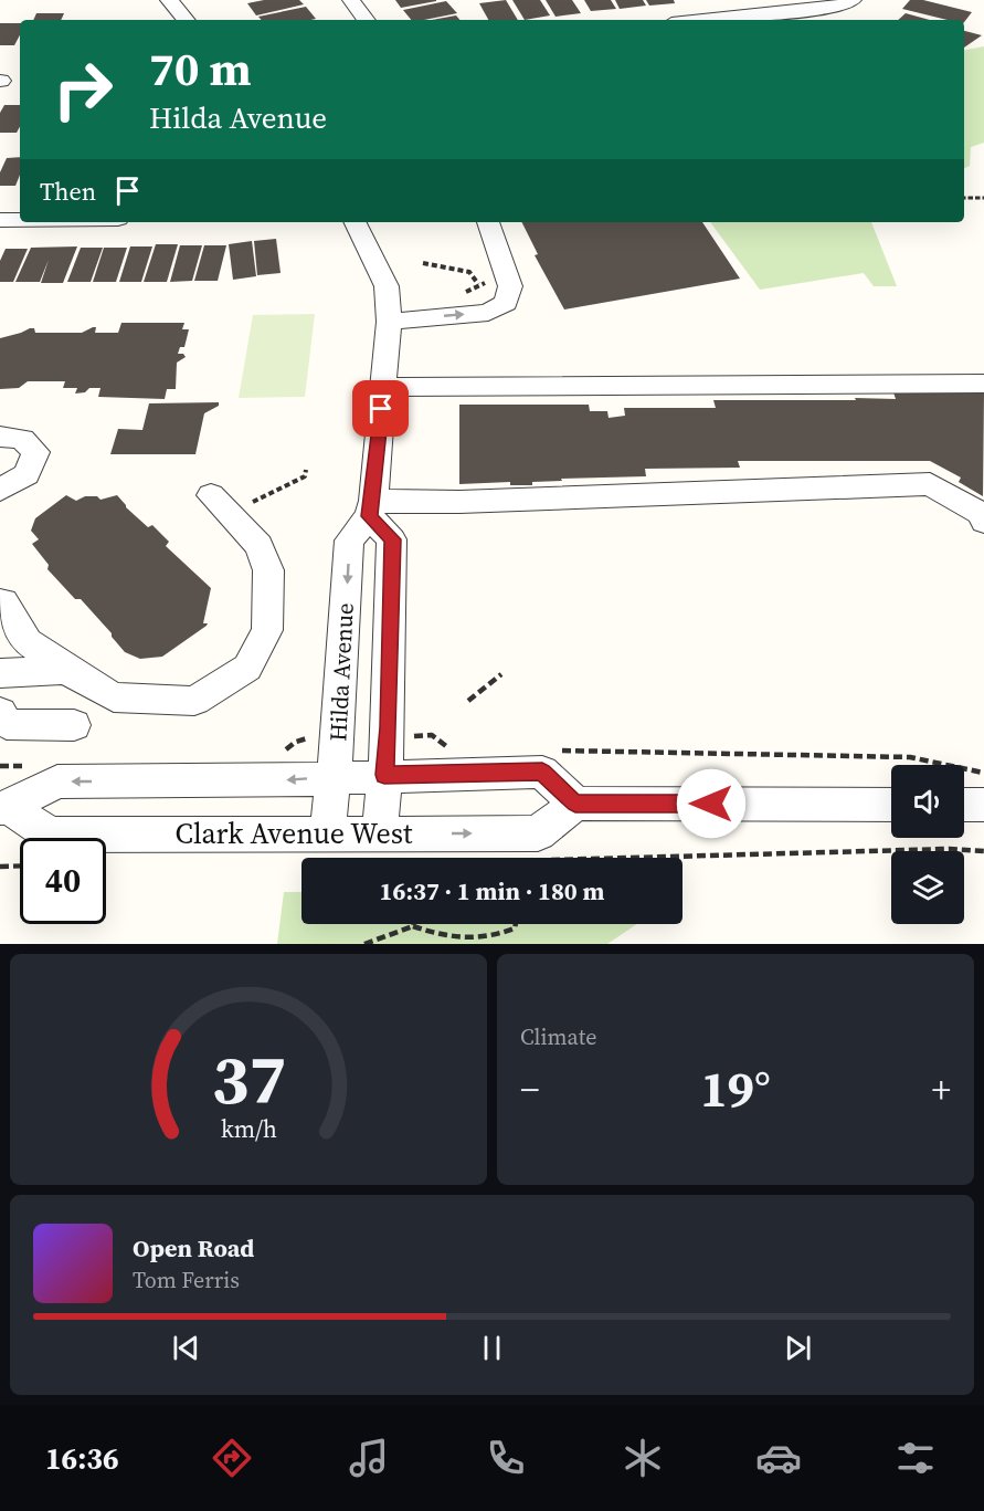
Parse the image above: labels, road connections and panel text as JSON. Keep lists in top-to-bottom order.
{
  "streets": {
    "street": ["Hilda Avenue", "Clark Avenue West"]
  },
  "crossings": [
    ["Hilda Avenue", "Clark Avenue West"]
  ],
  "page": {
    "turn": ["70 m", "Hilda Avenue"],
    "then": "Then",
    "limit": "40",
    "trip": "16:37 · 1 min · 180 m",
    "tile": "Climate",
    "heat": ["−", "19°", "+"],
    "song": ["Open Road", "Tom Ferris"],
    "tabs": "16:36",
    "gauge": ["37", "km/h"]
  }
}
